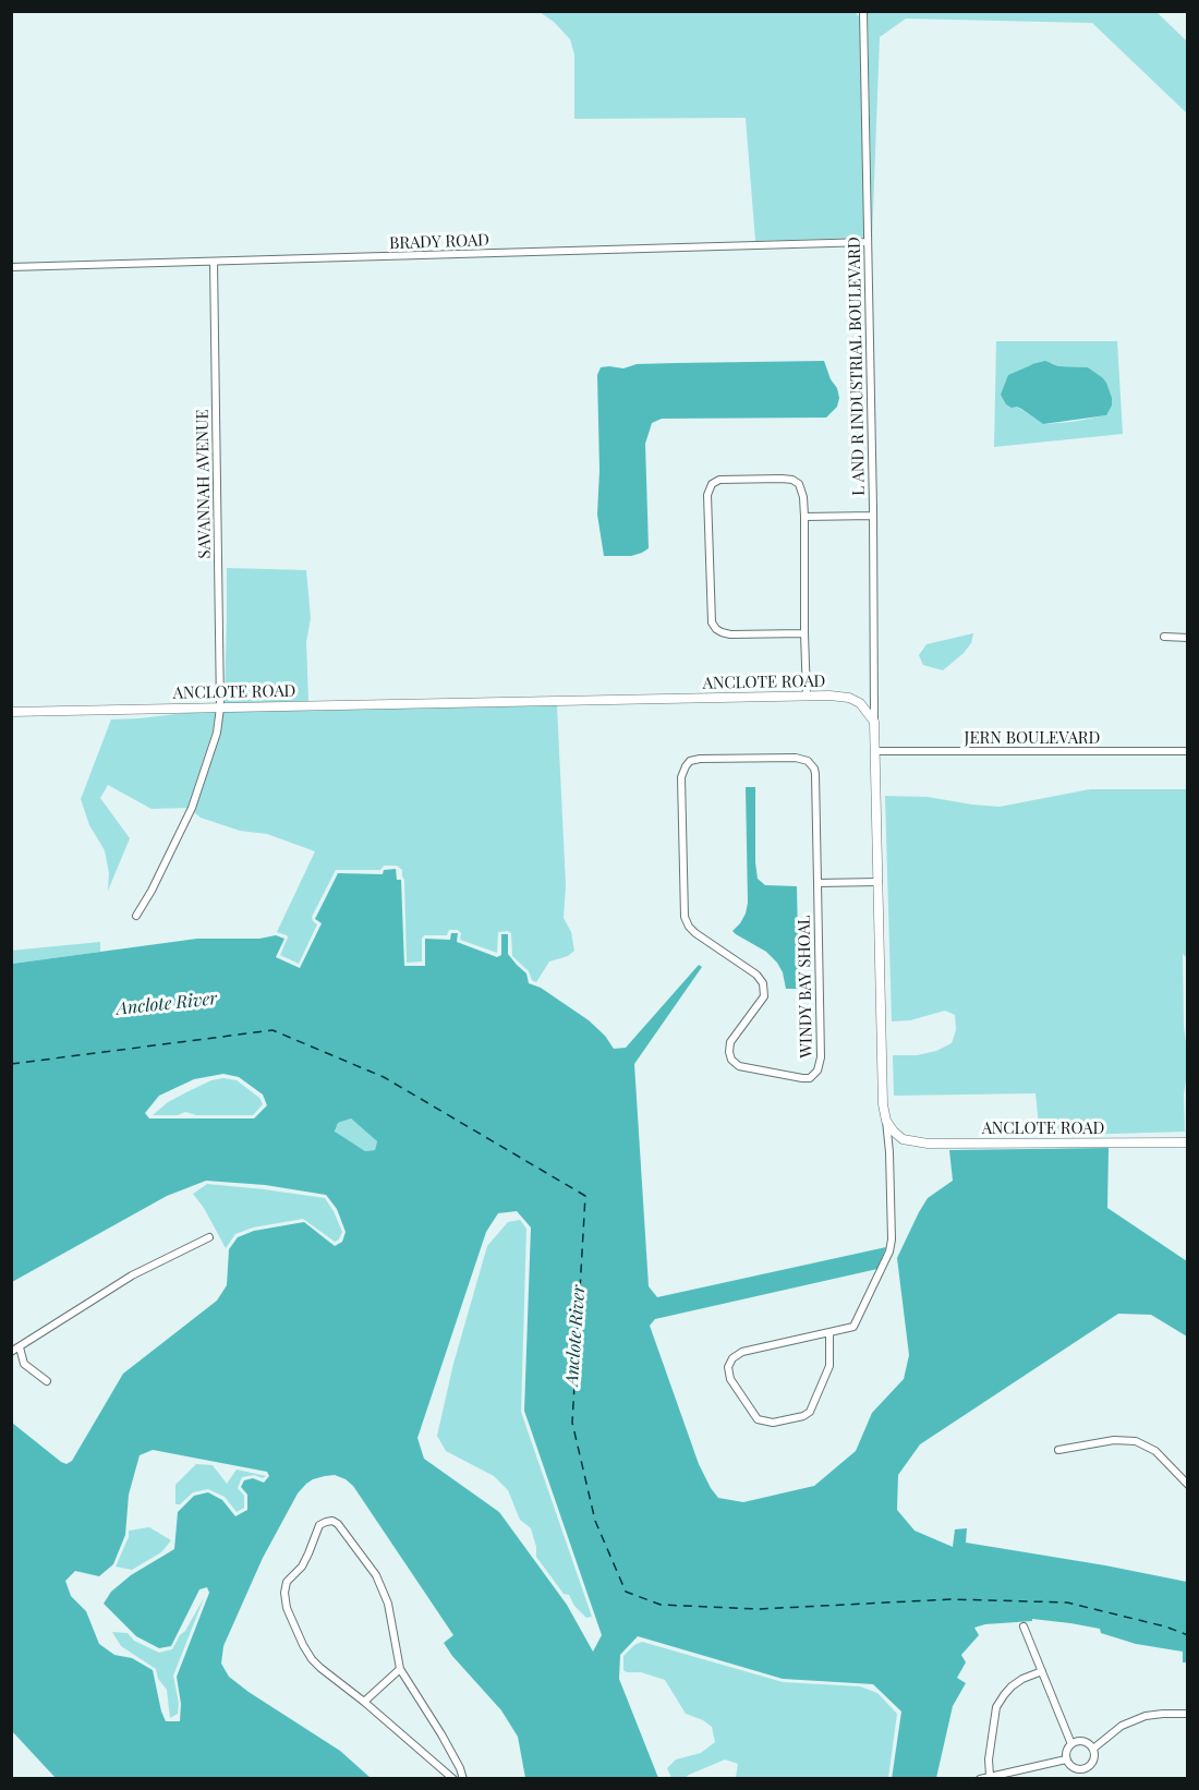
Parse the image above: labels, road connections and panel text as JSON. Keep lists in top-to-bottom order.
{
  "streets": {
    "street": [
      "BRADY ROAD",
      "L AND R INDUSTRIAL BOULEVARD",
      "SAVANNAH AVENUE",
      "ANCLOTE ROAD",
      "JERN BOULEVARD",
      "WINDY BAY SHOAL"
    ]
  },
  "crossings": [
    ["BRADY ROAD", "L AND R INDUSTRIAL BOULEVARD"],
    ["BRADY ROAD", "SAVANNAH AVENUE"],
    ["L AND R INDUSTRIAL BOULEVARD", "ANCLOTE ROAD"],
    ["SAVANNAH AVENUE", "ANCLOTE ROAD"]
  ],
  "water": ["Anclote River"]
}
